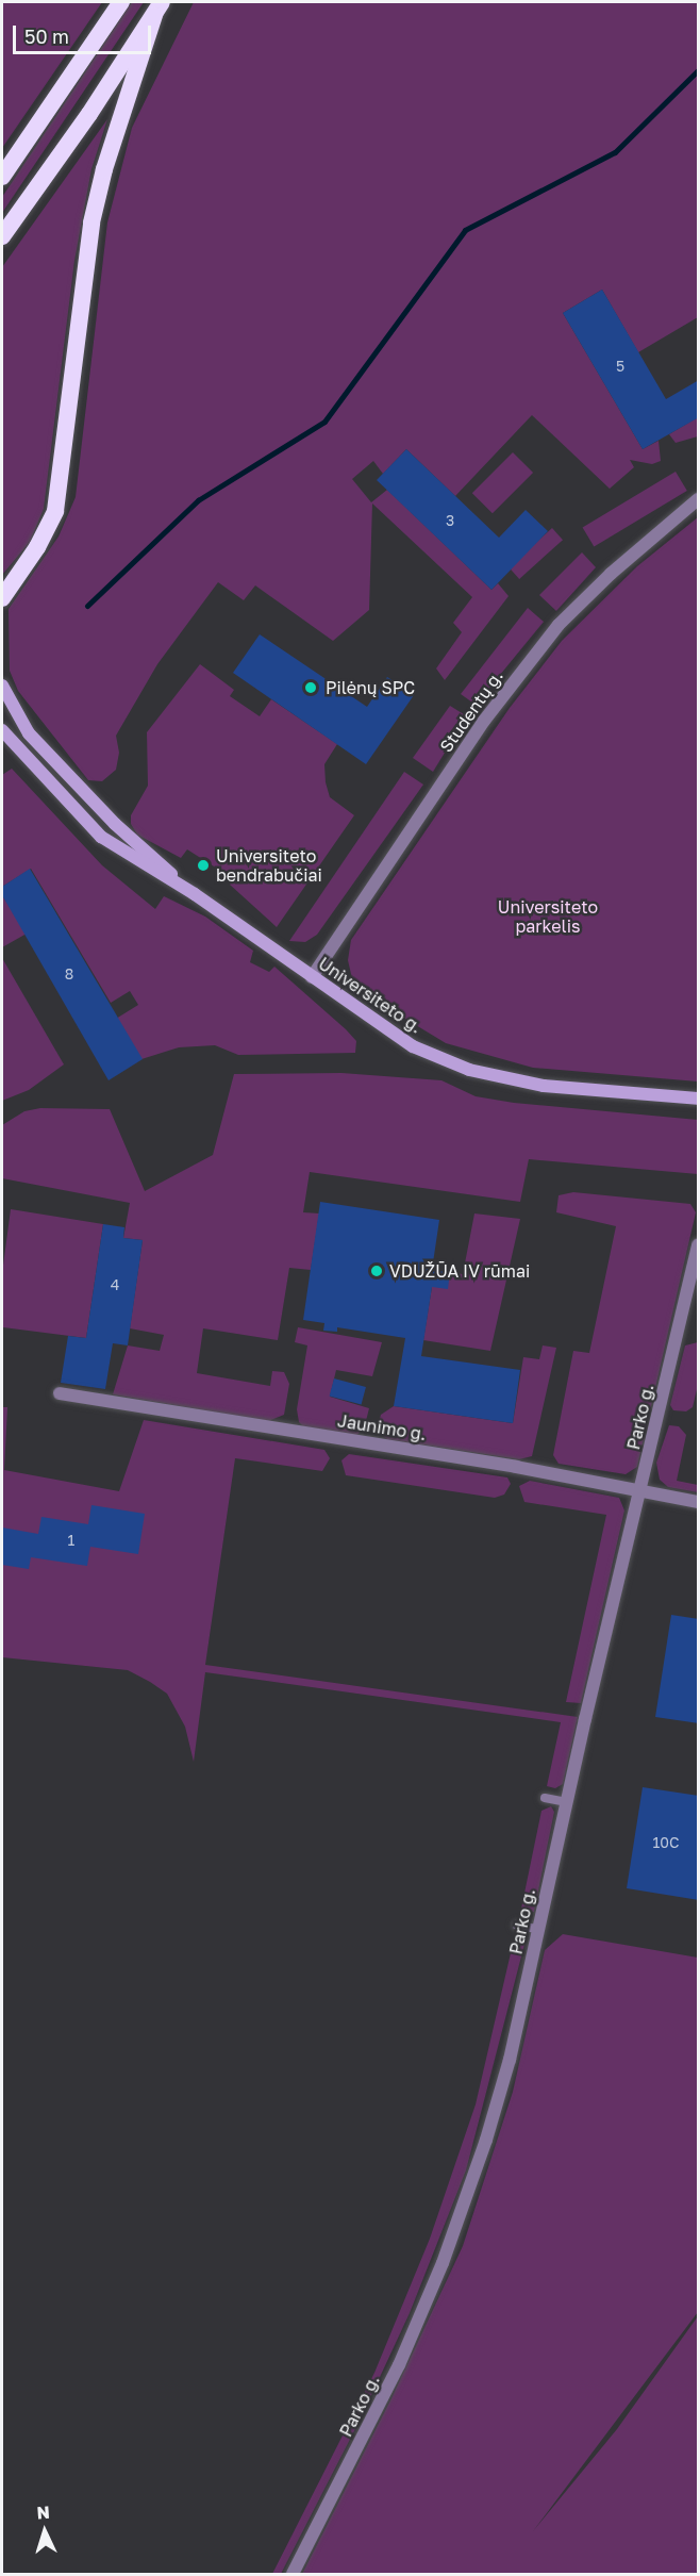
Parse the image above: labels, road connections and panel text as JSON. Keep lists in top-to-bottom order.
{
  "streets": {
    "main road": ["Universiteto g."],
    "street": ["Studentų g.", "Parko g.", "Jaunimo g."]
  },
  "crossings": [
    ["Studentų g.", "Universiteto g."],
    ["Parko g.", "Jaunimo g."]
  ],
  "parks": ["Universiteto parkelis"],
  "places": ["Pilėnų SPC", "Universiteto bendrabučiai", "VDUŽŪA IV rūmai"],
  "house_numbers": [
    "5",
    "3",
    "8",
    "4",
    "1",
    "10C"
  ],
  "scale_bar": "50 m",
  "north": "top"
}
